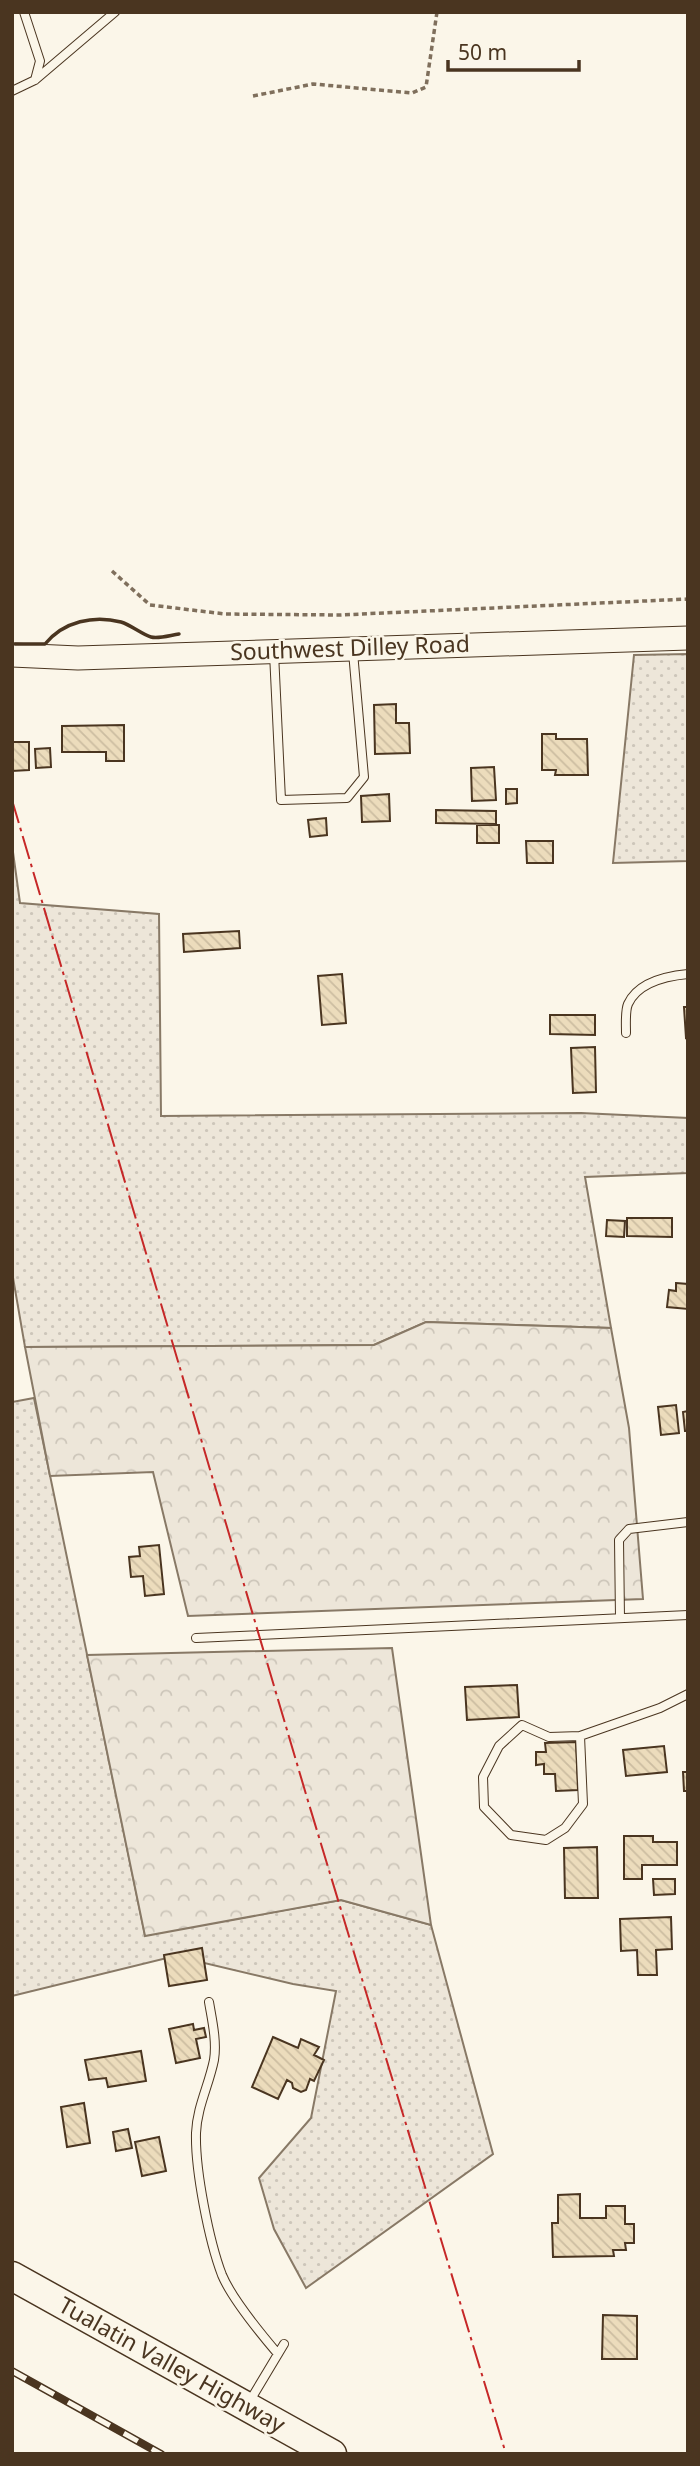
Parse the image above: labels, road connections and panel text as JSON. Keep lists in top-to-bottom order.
{
  "streets": {
    "highway": ["Tualatin Valley Highway"],
    "street": ["Southwest Dilley Road"]
  },
  "scale_bar": "50 m"
}
